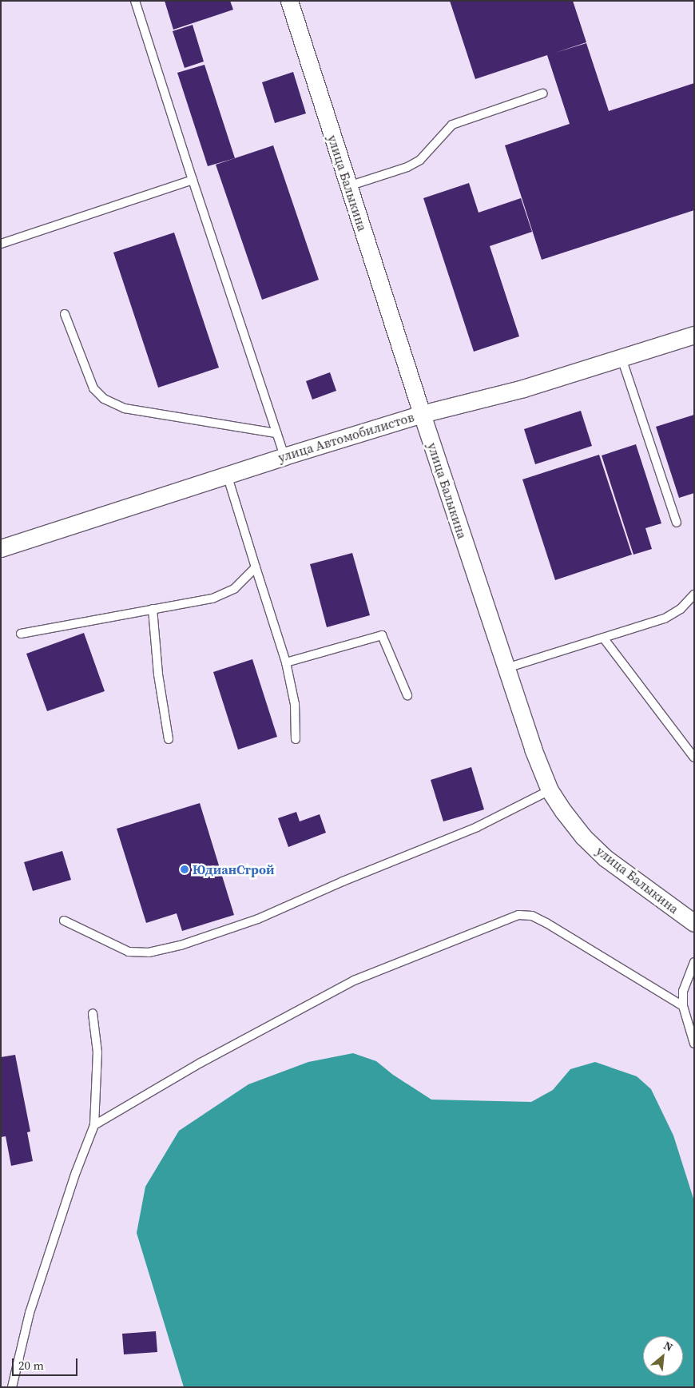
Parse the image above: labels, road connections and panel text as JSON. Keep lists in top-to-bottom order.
{
  "streets": {
    "street": ["улица Балыкина", "улица Автомобилистов"]
  },
  "crossings": [
    ["улица Балыкина", "улица Автомобилистов"]
  ],
  "places": ["ЮдианСтрой"],
  "scale_bar": "20 m",
  "north": "top right"
}
